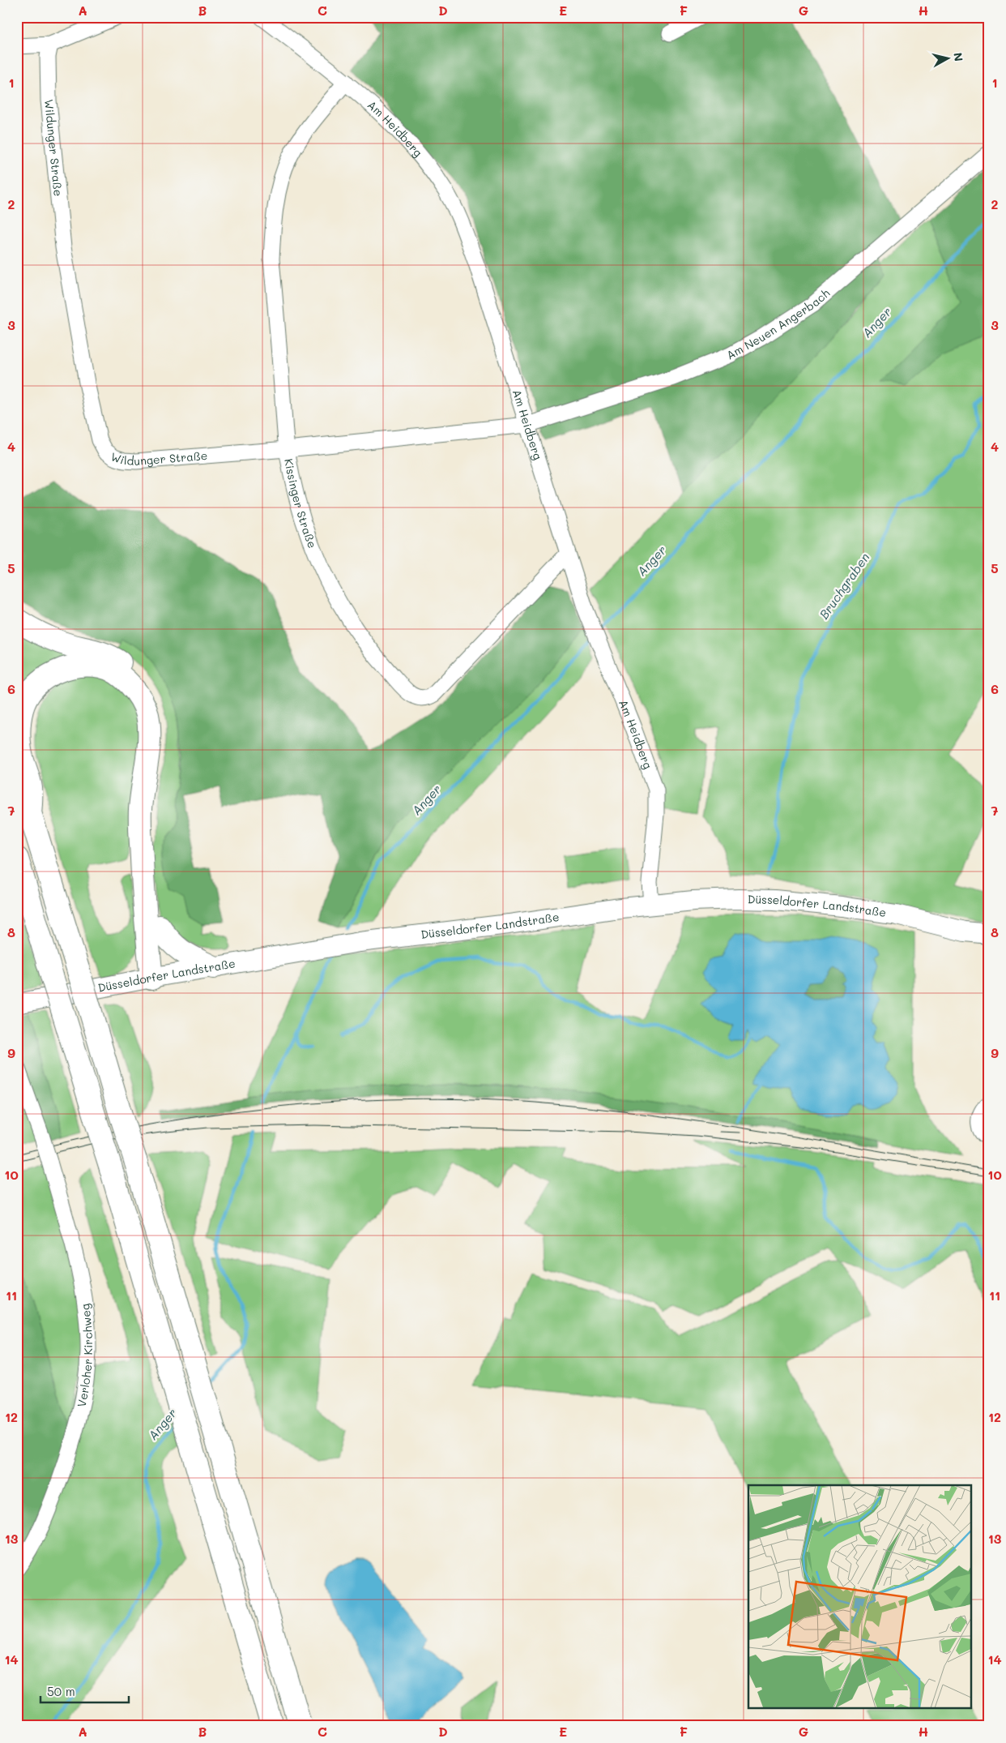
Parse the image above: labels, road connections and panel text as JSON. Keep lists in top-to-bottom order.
{
  "streets": {
    "main road": ["Düsseldorfer Landstraße"],
    "street": [
      "Am Heidberg",
      "Wildunger Straße",
      "Am Neuen Angerbach",
      "Kissinger Straße",
      "Verloher Kirchweg"
    ]
  },
  "crossings": [
    ["Am Heidberg", "Wildunger Straße"],
    ["Am Heidberg", "Am Neuen Angerbach"],
    ["Am Heidberg", "Kissinger Straße"],
    ["Am Heidberg", "Düsseldorfer Landstraße"],
    ["Wildunger Straße", "Am Neuen Angerbach"],
    ["Wildunger Straße", "Kissinger Straße"]
  ],
  "water": ["Anger", "Bruchgraben"],
  "scale_bar": "50 m",
  "north": "right",
  "grid": {
    "columns": [
      "A",
      "B",
      "C",
      "D",
      "E",
      "F",
      "G",
      "H"
    ],
    "rows": [
      "1",
      "2",
      "3",
      "4",
      "5",
      "6",
      "7",
      "8",
      "9",
      "10",
      "11",
      "12",
      "13",
      "14"
    ]
  }
}
